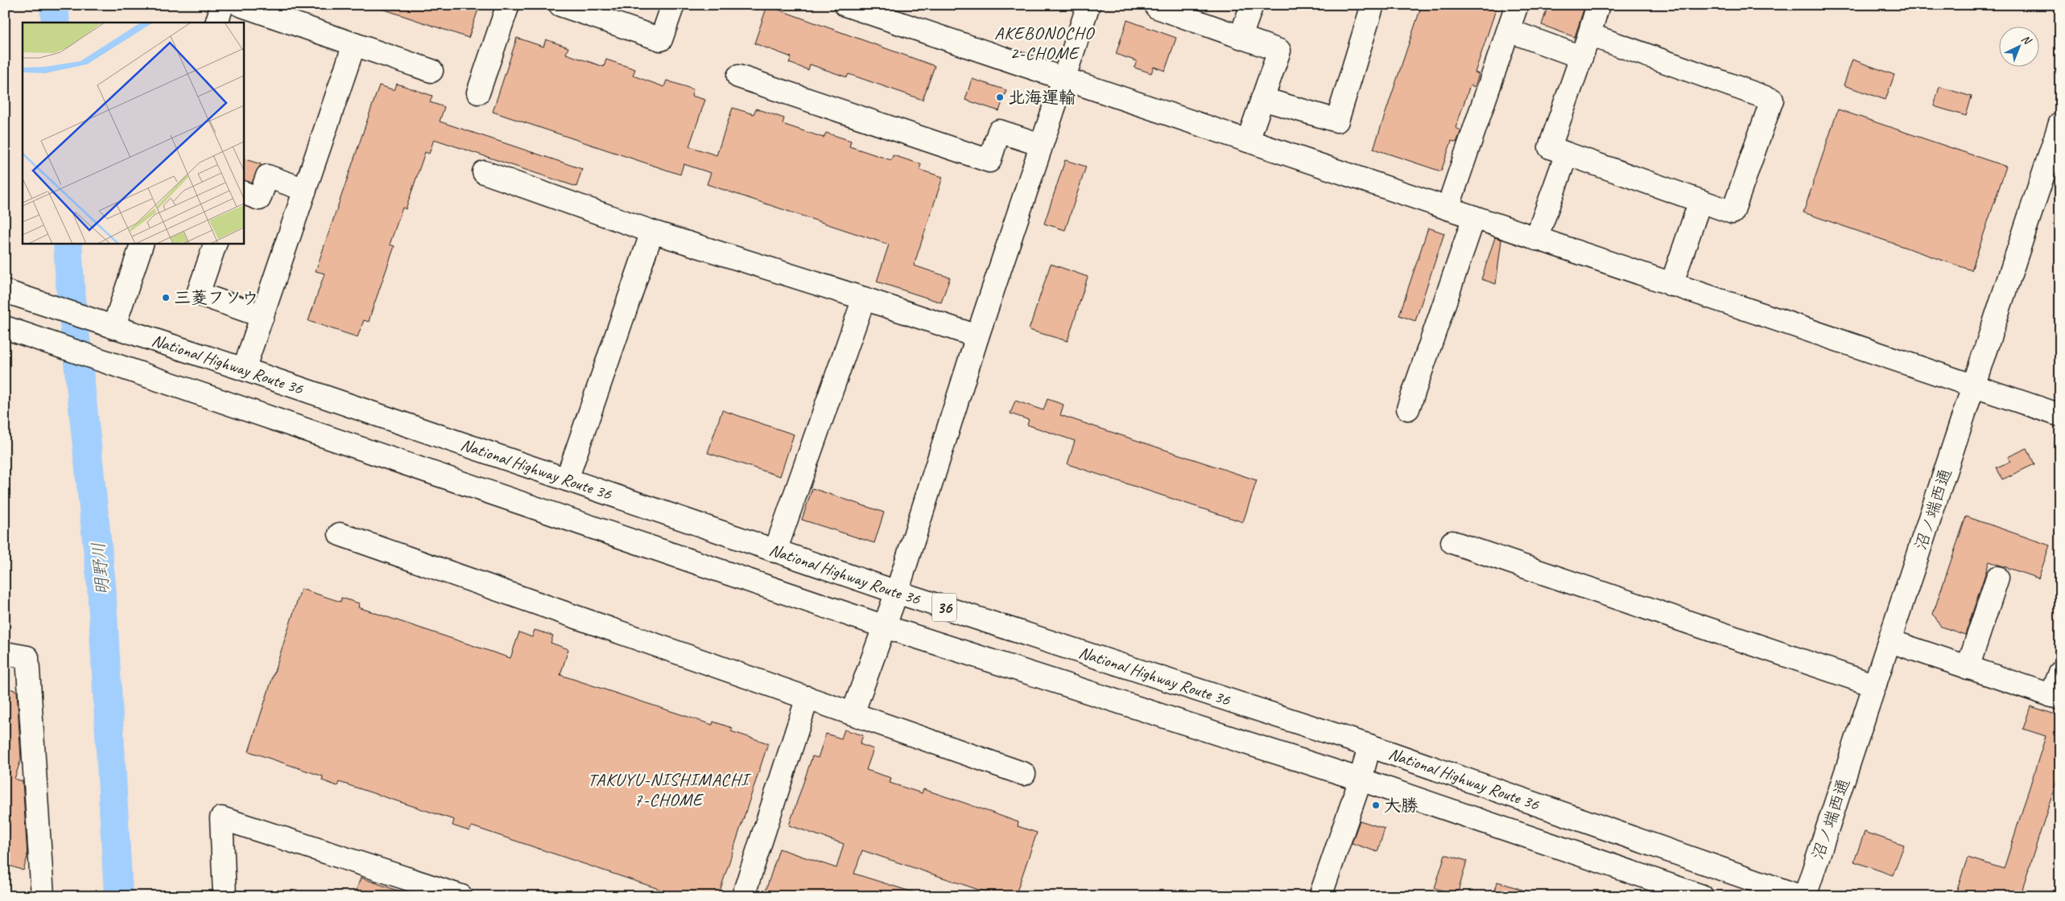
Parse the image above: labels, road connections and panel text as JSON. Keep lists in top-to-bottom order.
{
  "streets": {
    "main road": ["National Highway Route 36", "沼ノ端西通", "36"]
  },
  "districts": ["AKEBONOCHO 2-CHOME", "TAKUYU-NISHIMACHI 7-CHOME"],
  "water": ["明野川"],
  "places": ["北海運輸", "三菱フソウ", "大勝"],
  "north": "top right"
}
